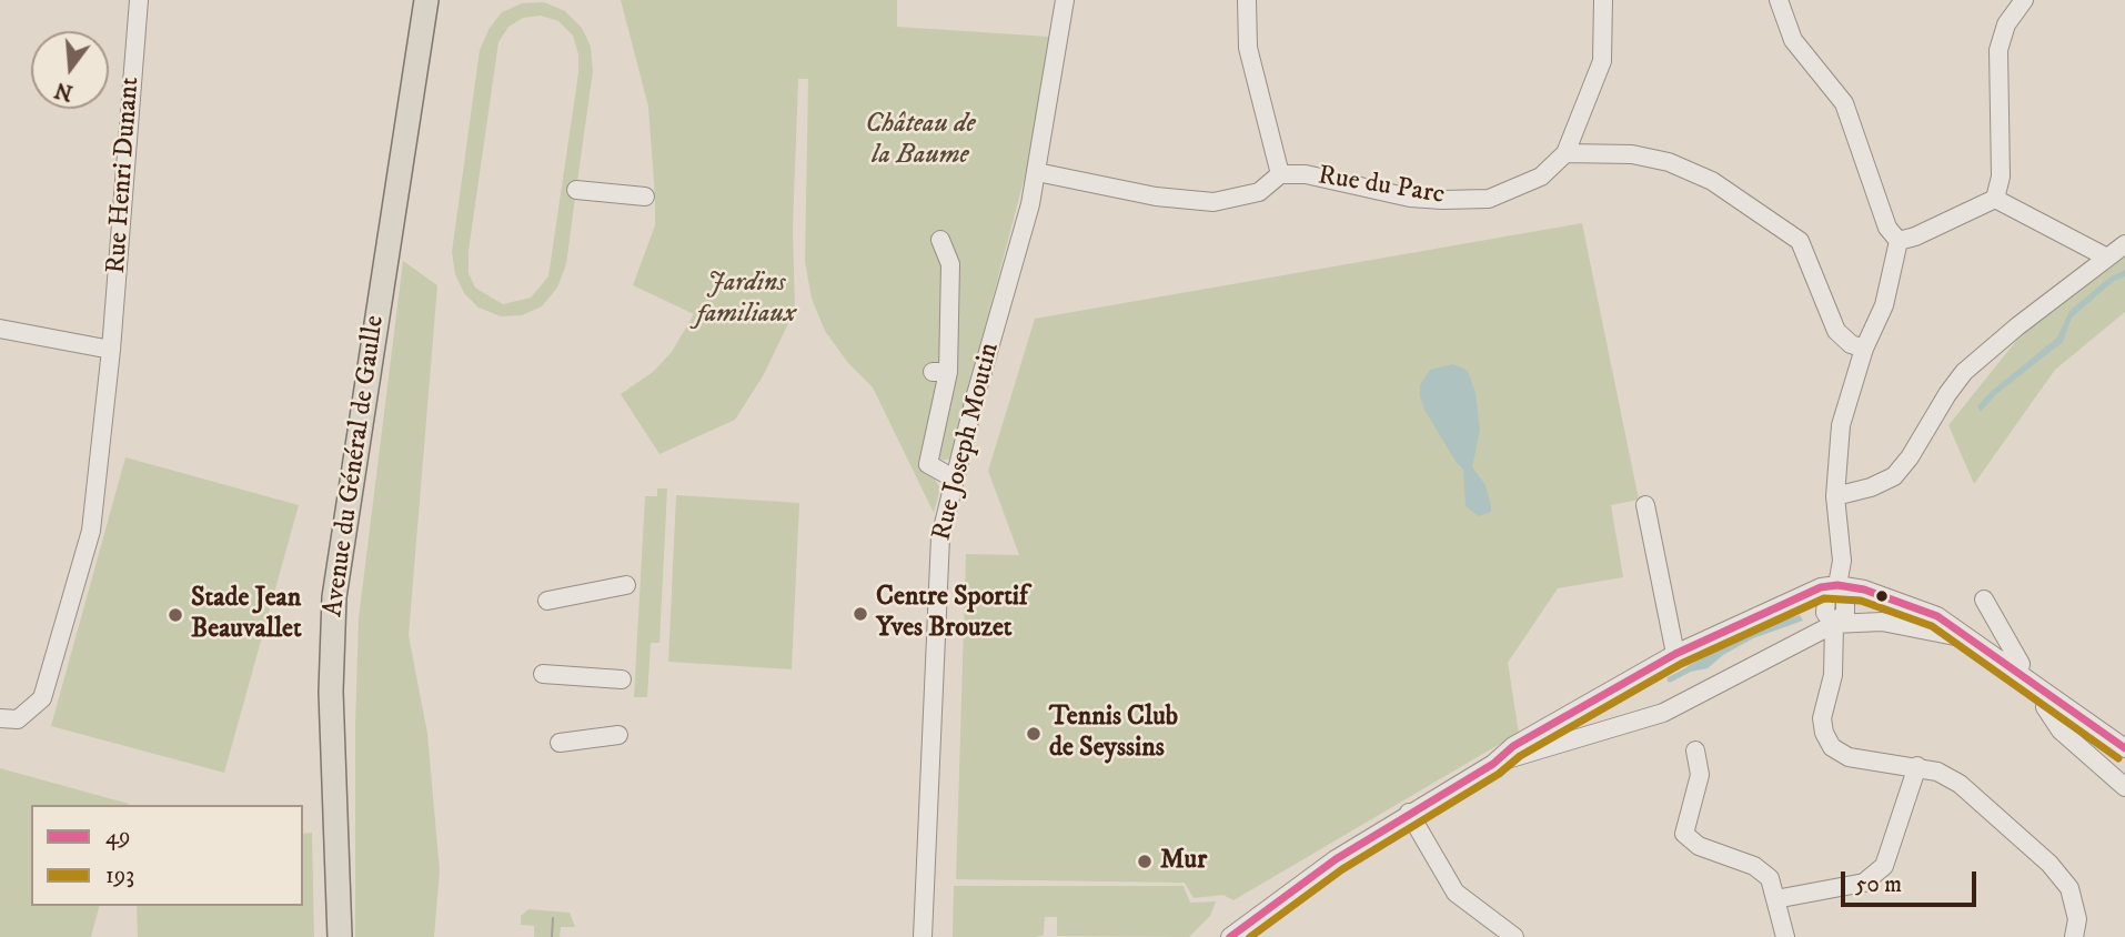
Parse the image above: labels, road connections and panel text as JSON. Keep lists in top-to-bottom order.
{
  "streets": {
    "main road": ["Avenue du Général de Gaulle"],
    "street": ["Rue Henri Dunant", "Rue du Parc", "Rue Joseph Moutin"]
  },
  "crossings": [
    ["Rue du Parc", "Rue Joseph Moutin"]
  ],
  "parks": ["Château de la Baume", "Jardins familiaux"],
  "places": [
    "Centre Sportif Yves Brouzet",
    "Stade Jean Beauvallet",
    "Tennis Club de Seyssins",
    "Mur"
  ],
  "lines": ["transit line 49", "transit line 193"],
  "legend": ["49", "193"],
  "scale_bar": "50 m",
  "north": "bottom"
}
